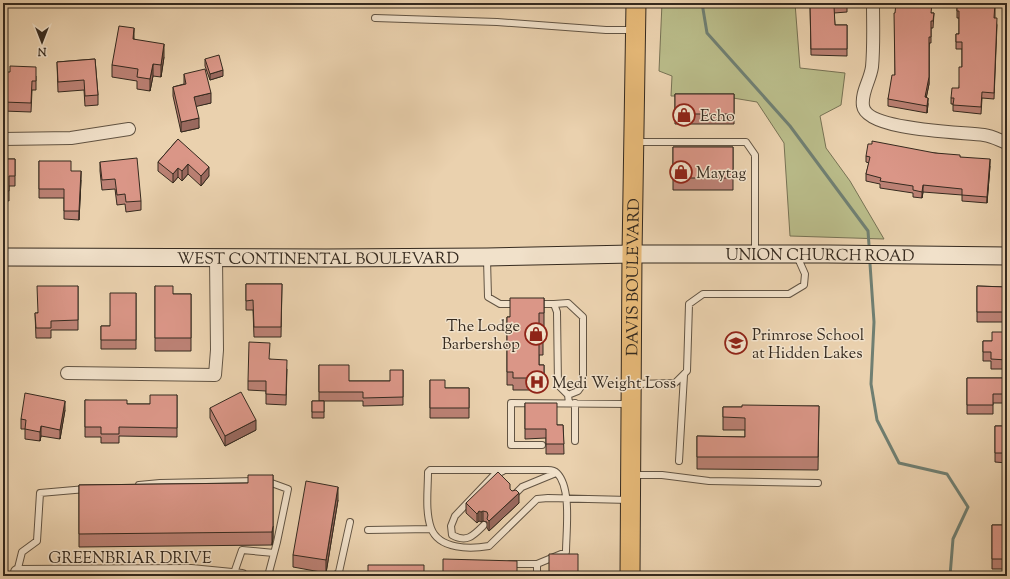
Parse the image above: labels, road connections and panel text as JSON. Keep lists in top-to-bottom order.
{
  "streets": {
    "main road": ["UNION CHURCH ROAD", "WEST CONTINENTAL BOULEVARD", "DAVIS BOULEVARD"],
    "street": ["GREENBRIAR DRIVE"]
  },
  "crossings": [
    ["UNION CHURCH ROAD", "WEST CONTINENTAL BOULEVARD"],
    ["UNION CHURCH ROAD", "DAVIS BOULEVARD"],
    ["WEST CONTINENTAL BOULEVARD", "DAVIS BOULEVARD"]
  ],
  "places": {
    "shop": ["Echo", "Maytag", "The Lodge Barbershop"],
    "school or university": ["Primrose School at Hidden Lakes"],
    "hospital": ["Medi Weight Loss"]
  },
  "north": "bottom"
}
